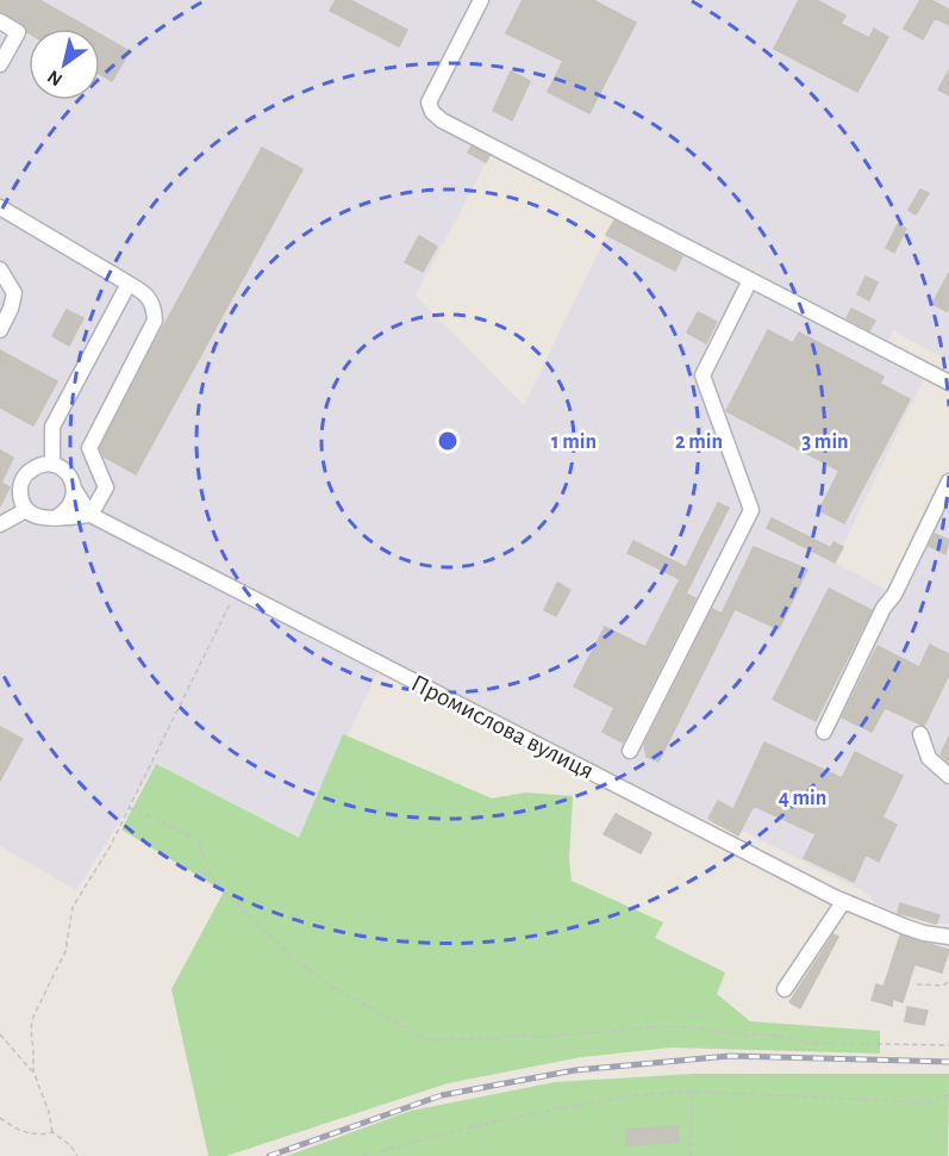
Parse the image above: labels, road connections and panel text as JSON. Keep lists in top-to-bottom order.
{
  "streets": {
    "street": ["Промислова вулиця"]
  },
  "north": "bottom left",
  "rings": [
    "1 min",
    "2 min",
    "3 min",
    "4 min"
  ]
}
